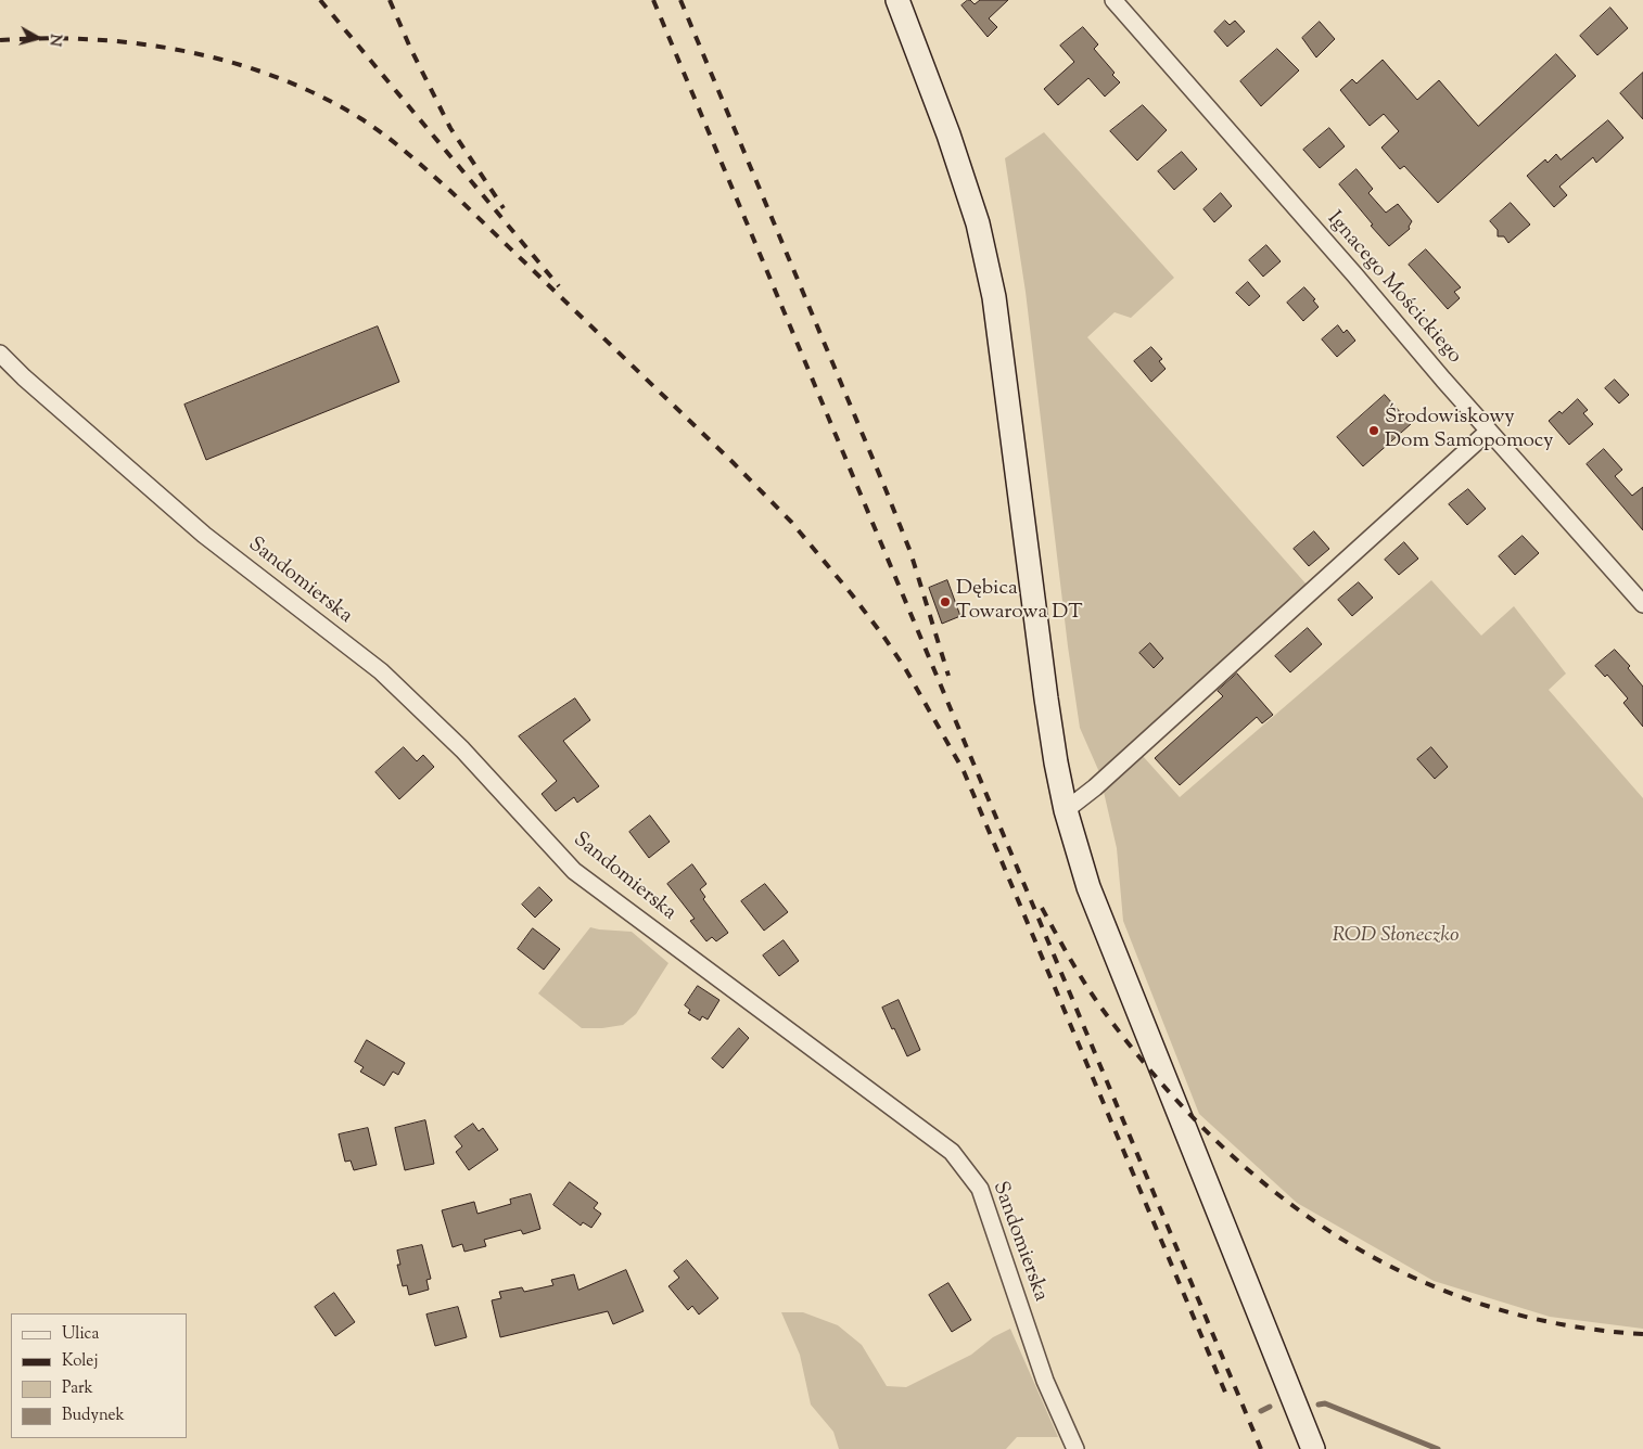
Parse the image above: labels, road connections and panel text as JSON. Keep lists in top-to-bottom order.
{
  "streets": {
    "street": ["Ignacego Mościckiego", "Sandomierska"]
  },
  "parks": ["ROD Słoneczko"],
  "places": ["Środowiskowy Dom Samopomocy", "Dębica Towarowa DT"],
  "legend": [
    "Ulica",
    "Kolej",
    "Park",
    "Budynek"
  ],
  "north": "right"
}
